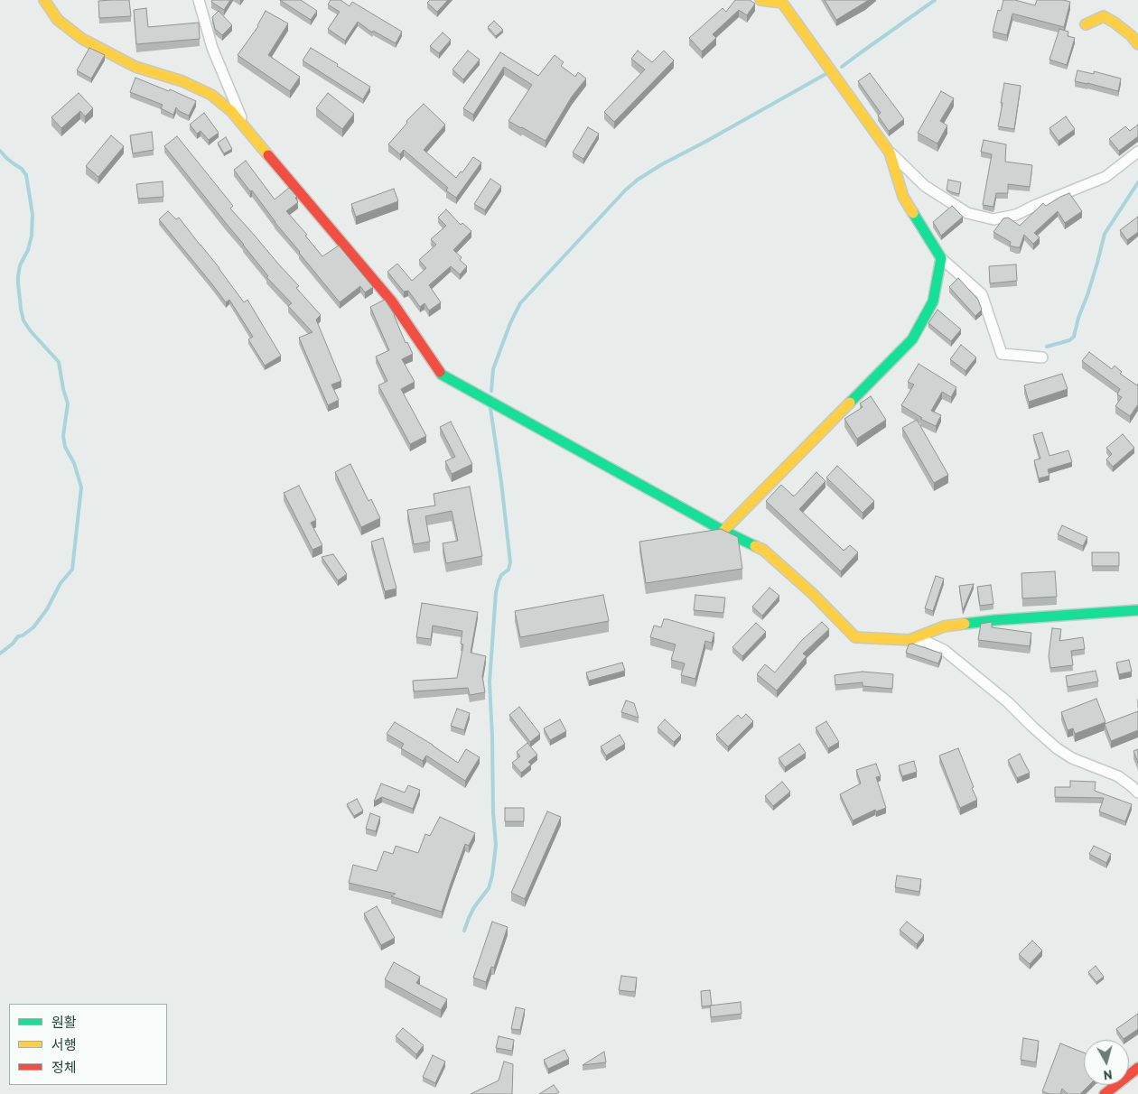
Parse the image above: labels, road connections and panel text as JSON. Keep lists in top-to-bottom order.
{
  "legend": ["원활", "서행", "정체"],
  "north": "bottom"
}
